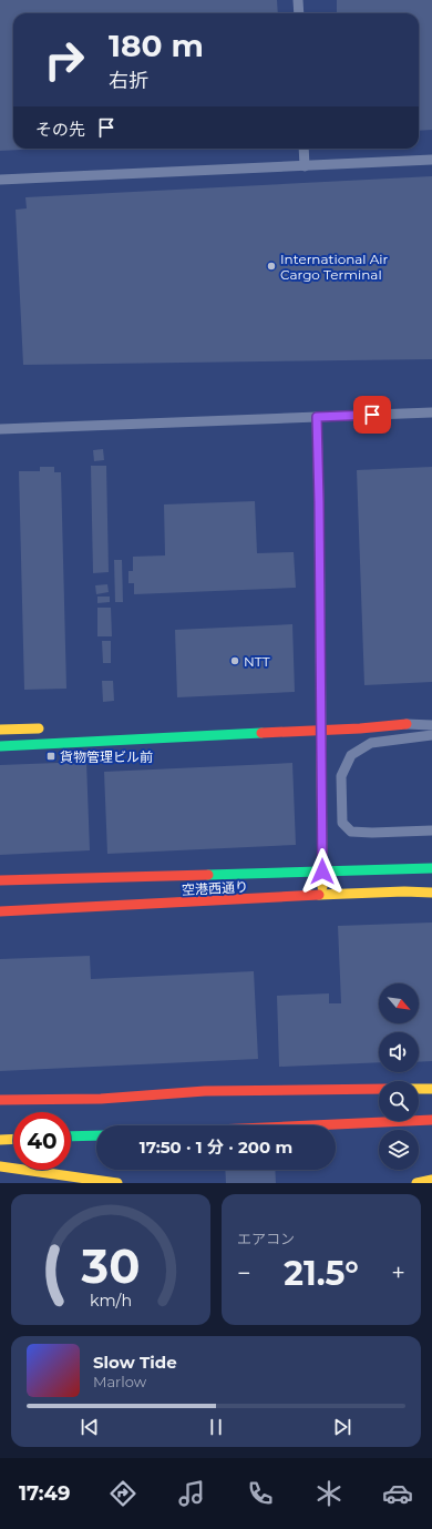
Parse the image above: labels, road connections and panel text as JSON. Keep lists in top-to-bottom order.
{
  "streets": {
    "main road": ["空港西通り"]
  },
  "places": {
    "other": ["International Air Cargo Terminal", "NTT"],
    "transit": ["貨物管理ビル前"]
  },
  "north": "bottom right",
  "page": {
    "turn": ["180 m", "右折"],
    "then": "その先",
    "limit": "40",
    "trip": "17:50 · 1 分 · 200 m",
    "tile": "エアコン",
    "heat": ["−", "21.5°", "+"],
    "song": ["Slow Tide", "Marlow"],
    "tabs": "17:49",
    "gauge": ["30", "km/h"]
  }
}
